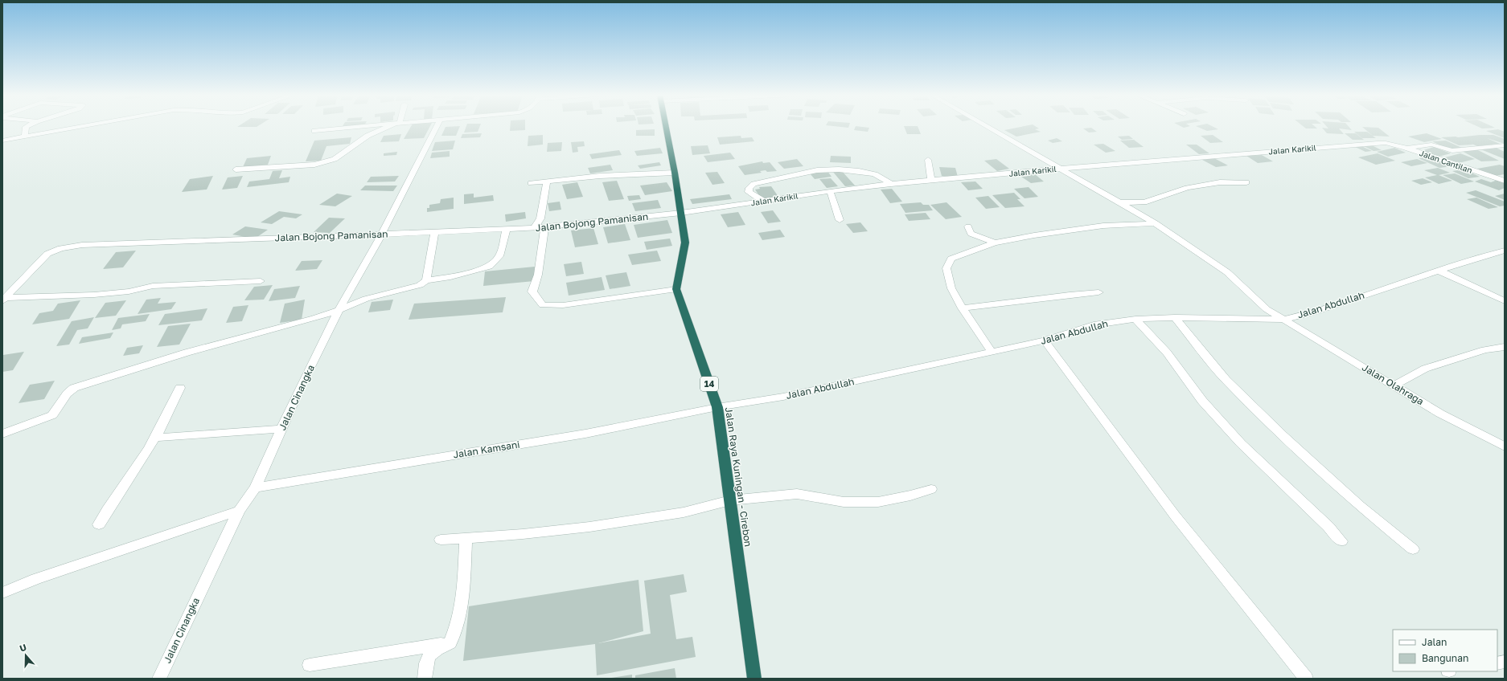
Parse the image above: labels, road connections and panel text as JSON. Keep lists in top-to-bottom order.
{
  "streets": {
    "highway": ["14", "Jalan Raya Kuningan - Cirebon"],
    "street": [
      "Jalan Karikil",
      "Jalan Cantilan",
      "Jalan Bojong Pamanisan",
      "Jalan Abdullah",
      "Jalan Olahraga",
      "Jalan Cinangka",
      "Jalan Kamsani"
    ]
  },
  "crossings": [
    ["Jalan Karikil", "Jalan Cantilan"],
    ["Jalan Karikil", "Jalan Bojong Pamanisan"],
    ["Jalan Karikil", "Jalan Olahraga"],
    ["Jalan Karikil", "Jalan Raya Kuningan - Cirebon"],
    ["Jalan Bojong Pamanisan", "Jalan Cinangka"],
    ["Jalan Bojong Pamanisan", "Jalan Raya Kuningan - Cirebon"],
    ["Jalan Abdullah", "Jalan Olahraga"],
    ["Jalan Abdullah", "Jalan Kamsani"],
    ["Jalan Abdullah", "Jalan Raya Kuningan - Cirebon"],
    ["Jalan Cinangka", "Jalan Kamsani"],
    ["Jalan Kamsani", "Jalan Raya Kuningan - Cirebon"]
  ],
  "legend": ["Jalan", "Bangunan"],
  "north": "top"
}
